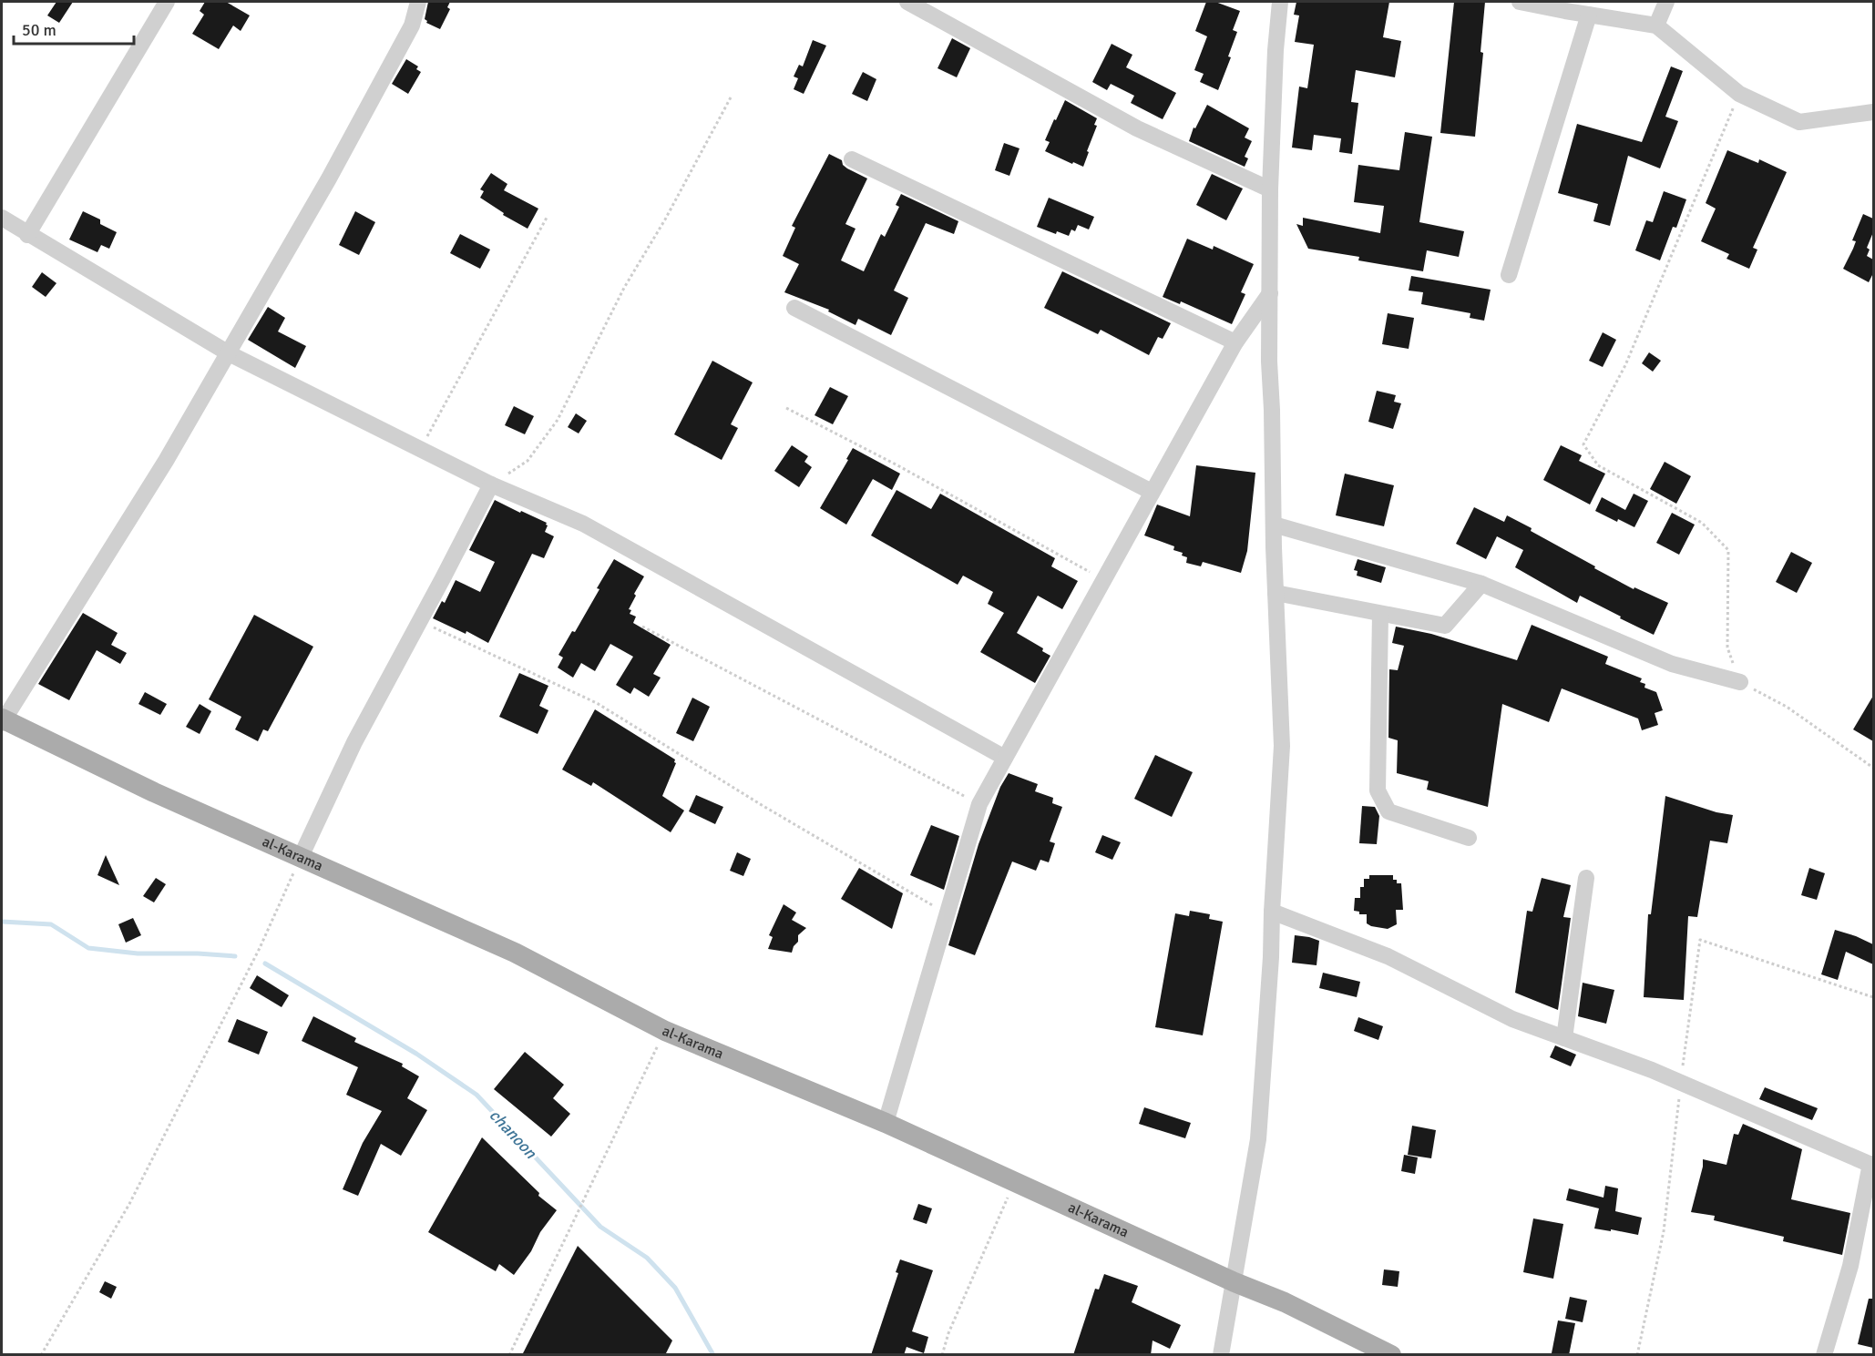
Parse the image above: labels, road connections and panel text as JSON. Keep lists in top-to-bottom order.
{
  "streets": {
    "main road": ["al-Karama"]
  },
  "water": ["chanoon"],
  "scale_bar": "50 m"
}
